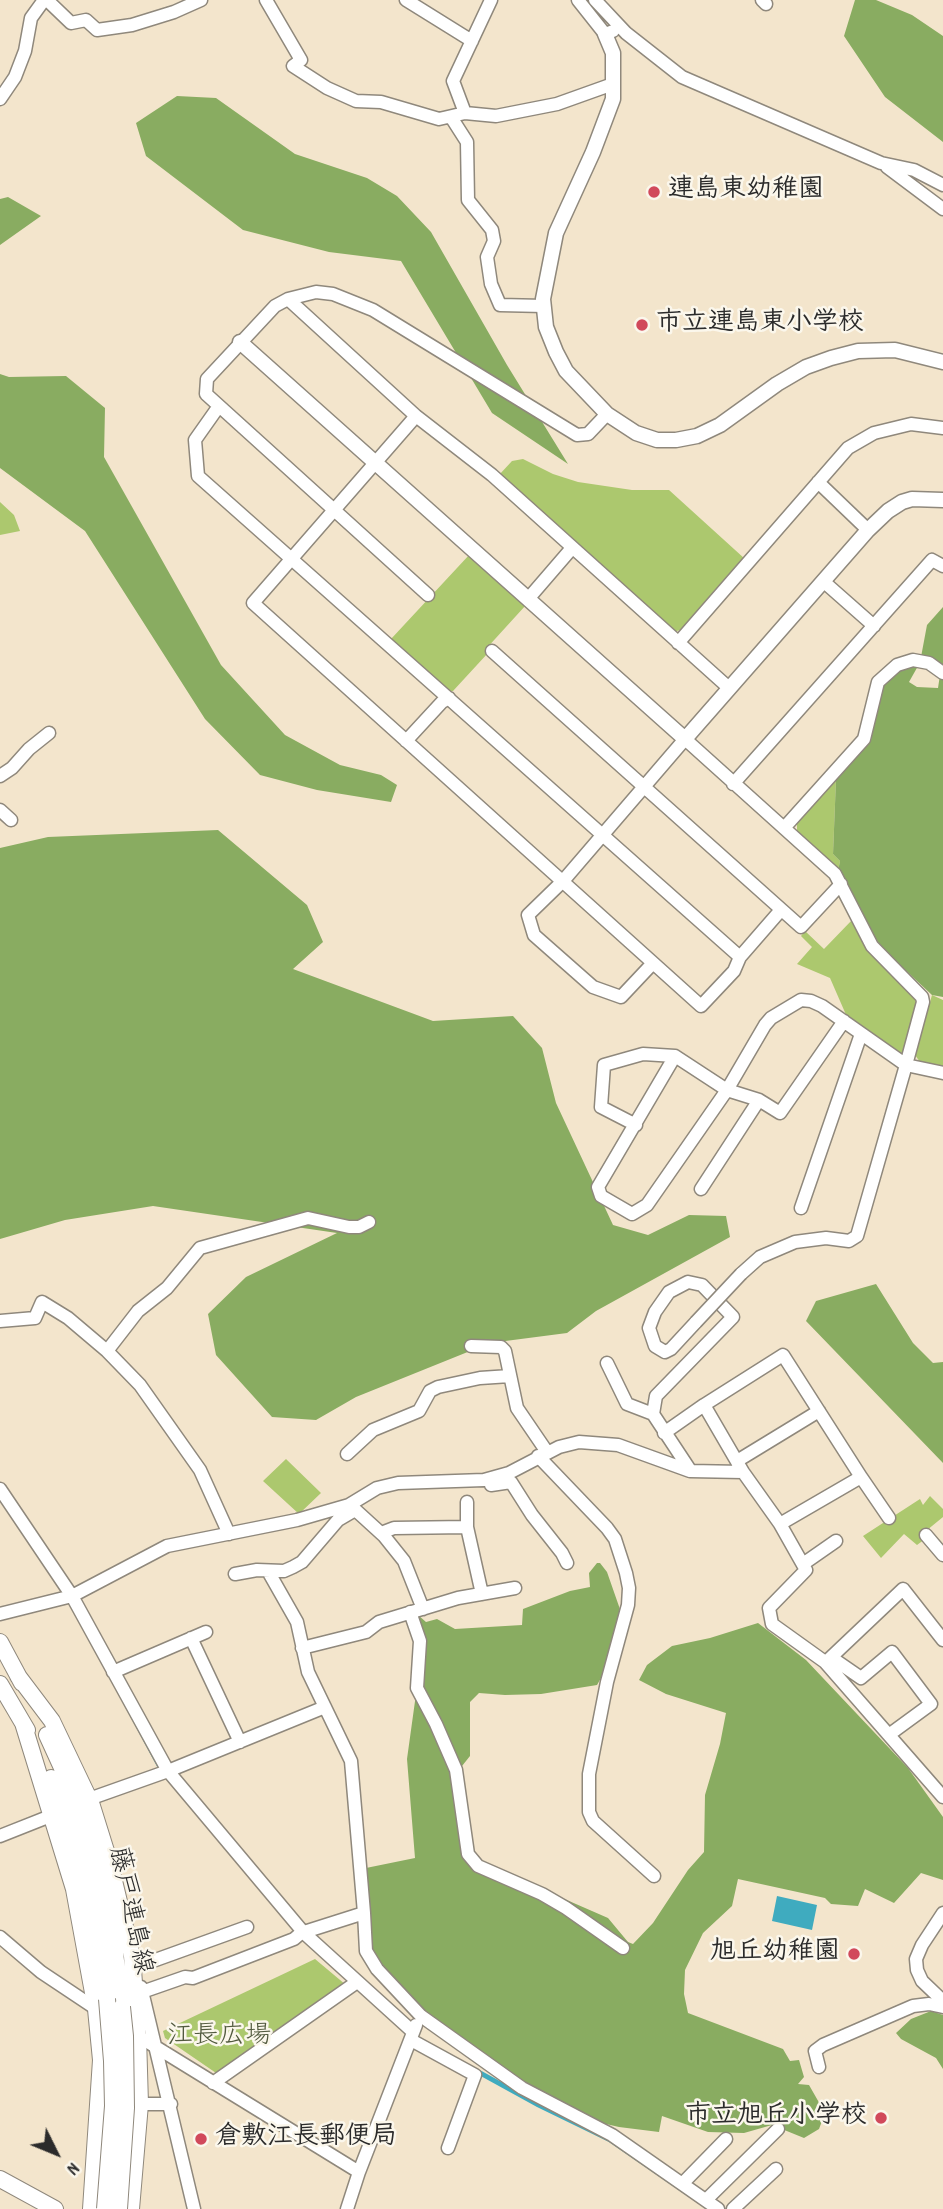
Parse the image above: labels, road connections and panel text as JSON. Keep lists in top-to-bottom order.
{
  "streets": {
    "main road": ["藤戸連島線"]
  },
  "parks": ["江長広場"],
  "places": [
    "連島東幼稚園",
    "市立連島東小学校",
    "旭丘幼稚園",
    "市立旭丘小学校",
    "倉敷江長郵便局"
  ],
  "north": "bottom right"
}
